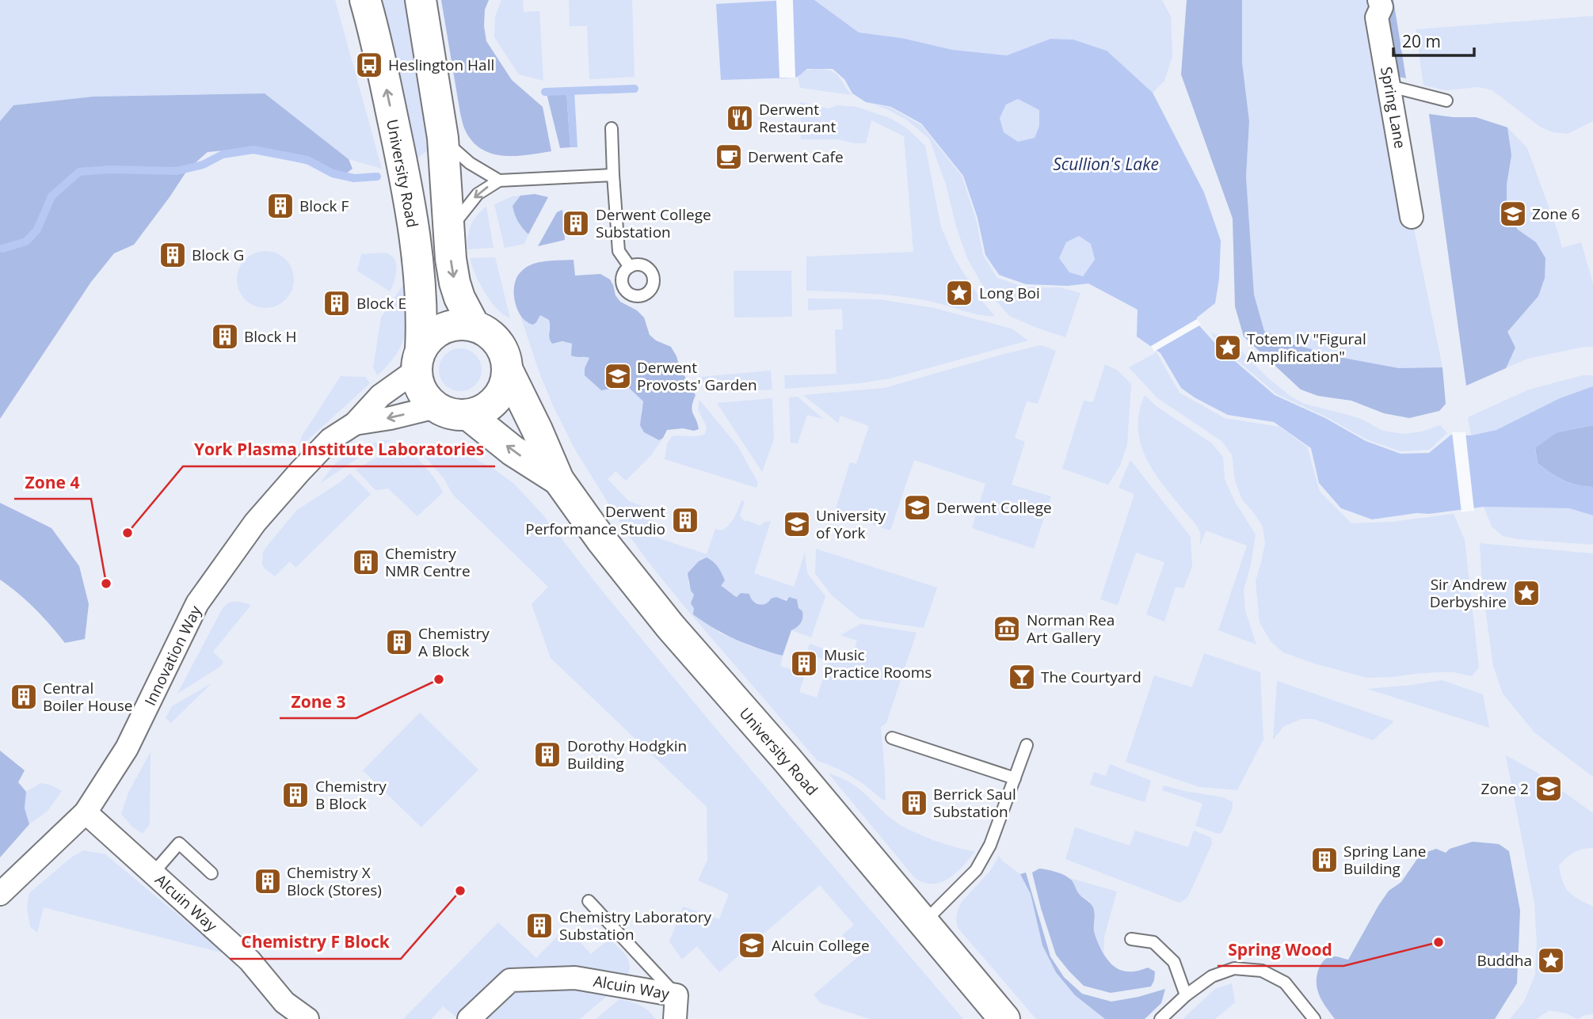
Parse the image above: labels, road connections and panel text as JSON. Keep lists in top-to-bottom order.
{
  "streets": {
    "street": [
      "Spring Lane",
      "University Road",
      "Innovation Way",
      "Alcuin Way"
    ]
  },
  "crossings": [
    ["University Road", "Innovation Way"],
    ["Innovation Way", "Alcuin Way"]
  ],
  "water": ["Scullion's Lake"],
  "places": {
    "bus stop": ["Heslington Hall"],
    "restaurant": ["Derwent Restaurant"],
    "cafe": ["Derwent Cafe"],
    "building": [
      "Block F",
      "Derwent College Substation",
      "Block G",
      "Block E",
      "Block H",
      "Derwent Performance Studio",
      "Chemistry NMR Centre",
      "Chemistry A Block",
      "Music Practice Rooms",
      "Central Boiler House",
      "Dorothy Hodgkin Building",
      "Chemistry B Block",
      "Berrick Saul Substation",
      "Spring Lane Building",
      "Chemistry X Block (Stores)",
      "Chemistry Laboratory Substation"
    ],
    "school or university": [
      "Zone 6",
      "Derwent Provosts' Garden",
      "Derwent College",
      "University of York",
      "Zone 2",
      "Alcuin College"
    ],
    "place": [
      "Long Boi",
      "Totem IV \"Figural Amplification\"",
      "Sir Andrew Derbyshire",
      "Buddha"
    ],
    "other": [
      "York Plasma Institute Laboratories",
      "Zone 4",
      "Zone 3",
      "Chemistry F Block",
      "Spring Wood"
    ],
    "museum": ["Norman Rea Art Gallery"],
    "bar": ["The Courtyard"]
  },
  "scale_bar": "20 m"
}
